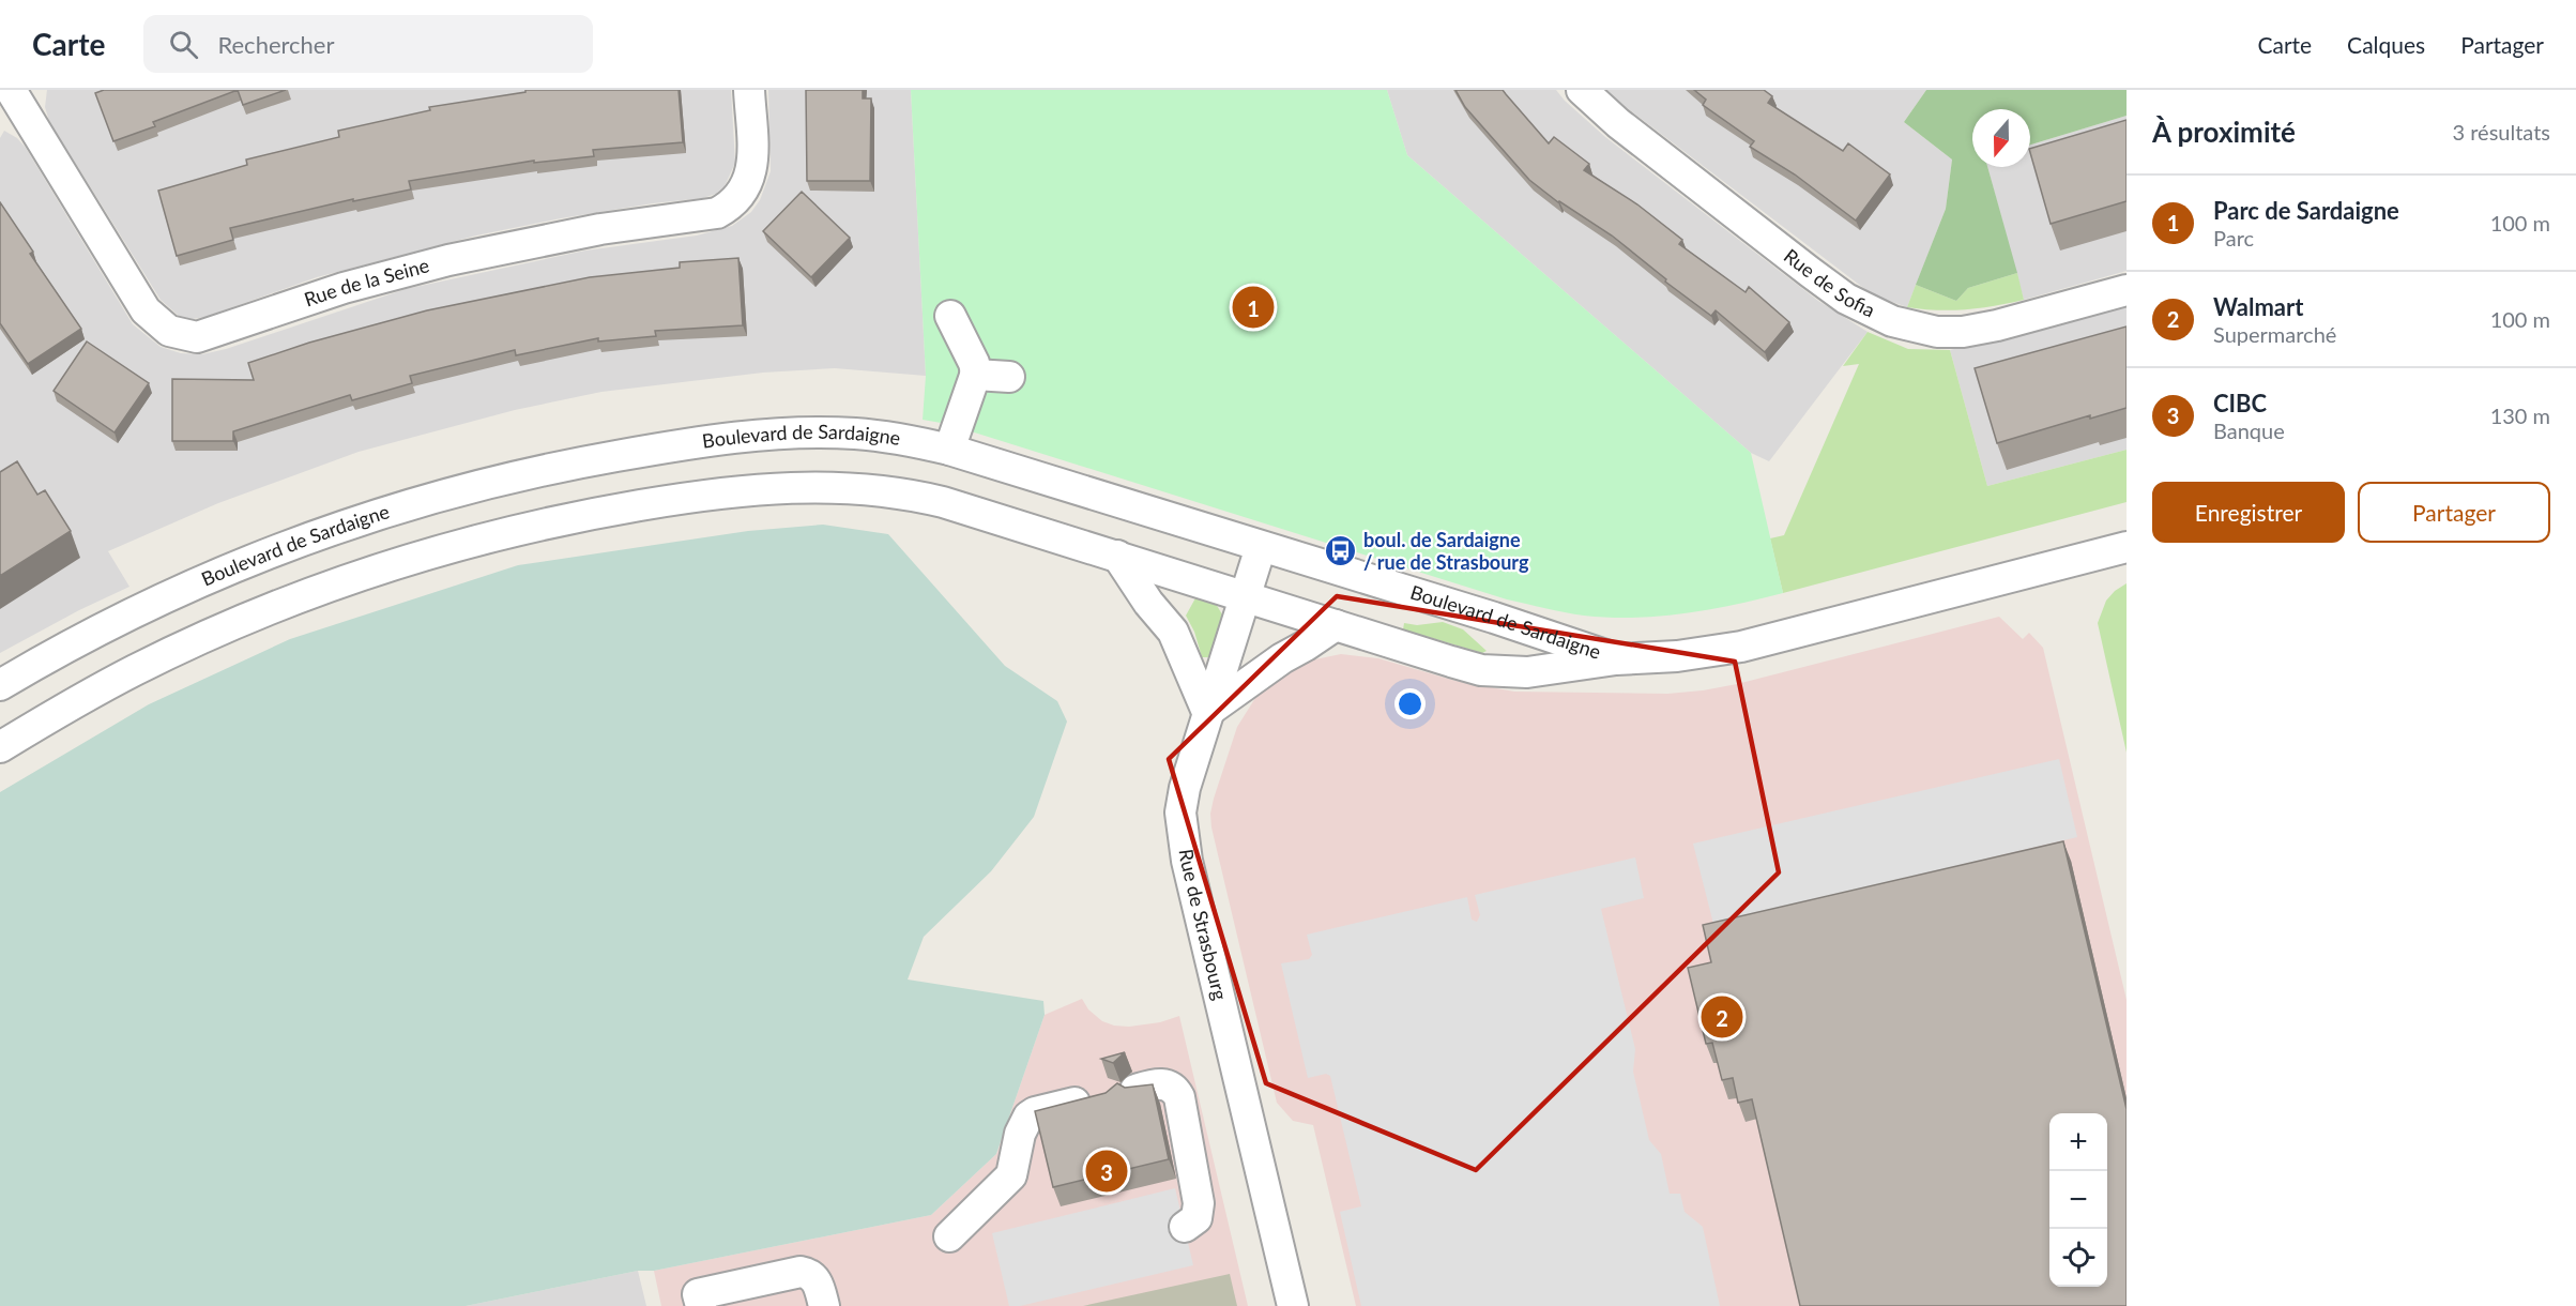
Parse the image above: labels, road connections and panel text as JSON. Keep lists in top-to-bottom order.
{
  "streets": {
    "street": [
      "Rue de Sofia",
      "Rue de la Seine",
      "Boulevard de Sardaigne",
      "Rue de Strasbourg"
    ]
  },
  "crossings": [
    ["Boulevard de Sardaigne", "Rue de Strasbourg"]
  ],
  "places": {
    "bus stop": ["boul. de Sardaigne / rue de Strasbourg"]
  },
  "north": "bottom",
  "page": {
    "header": "Carte",
    "search": "Rechercher",
    "nav": ["Carte", "Calques", "Partager"],
    "heading": ["À proximité", "3 résultats"],
    "list": [
      {
        "mark": "1",
        "name": "Parc de Sardaigne",
        "note": "Parc",
        "value": "100 m"
      },
      {
        "mark": "2",
        "name": "Walmart",
        "note": "Supermarché",
        "value": "100 m"
      },
      {
        "mark": "3",
        "name": "CIBC",
        "note": "Banque",
        "value": "130 m"
      }
    ],
    "pins": ["1", "2", "3"],
    "buttons": ["Enregistrer", "Partager"],
    "map_buttons": ["+", "−"]
  }
}
